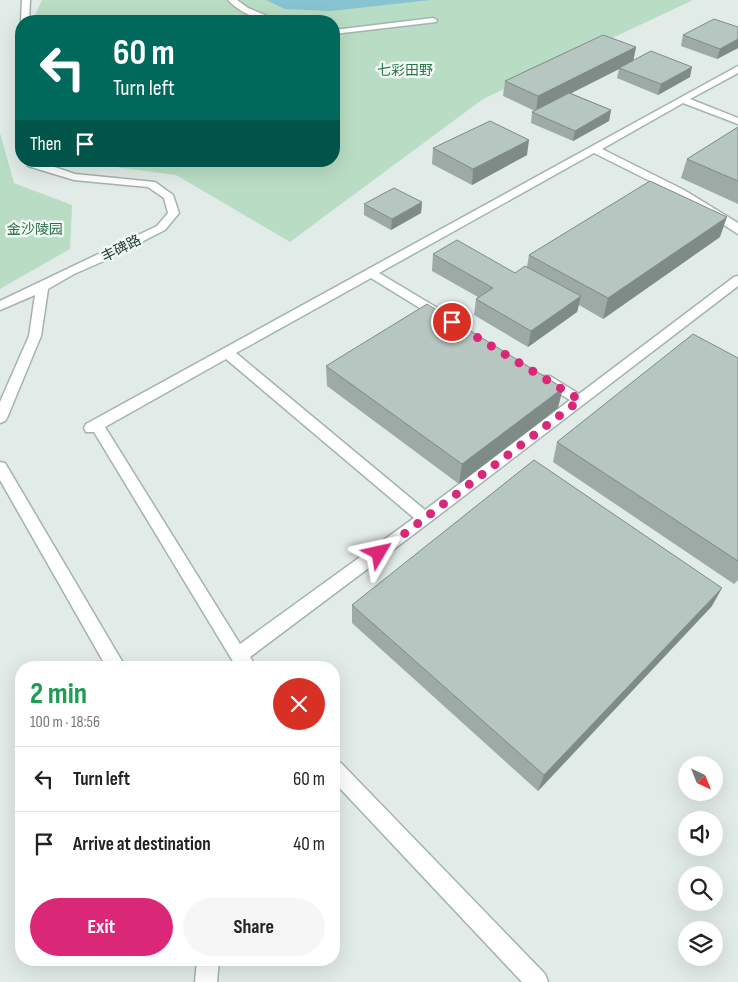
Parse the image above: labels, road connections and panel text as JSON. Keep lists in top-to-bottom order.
{
  "streets": {
    "street": ["丰碑路"]
  },
  "parks": ["七彩田野", "金沙陵园"],
  "north": "bottom right",
  "page": {
    "turn": ["60 m", "Turn left"],
    "then": "Then",
    "heading": ["2 min", "100 m · 18:56"],
    "list": [
      {
        "name": "Turn left",
        "value": "60 m"
      },
      {
        "name": "Arrive at destination",
        "value": "40 m"
      }
    ],
    "buttons": ["Exit", "Share"]
  }
}
